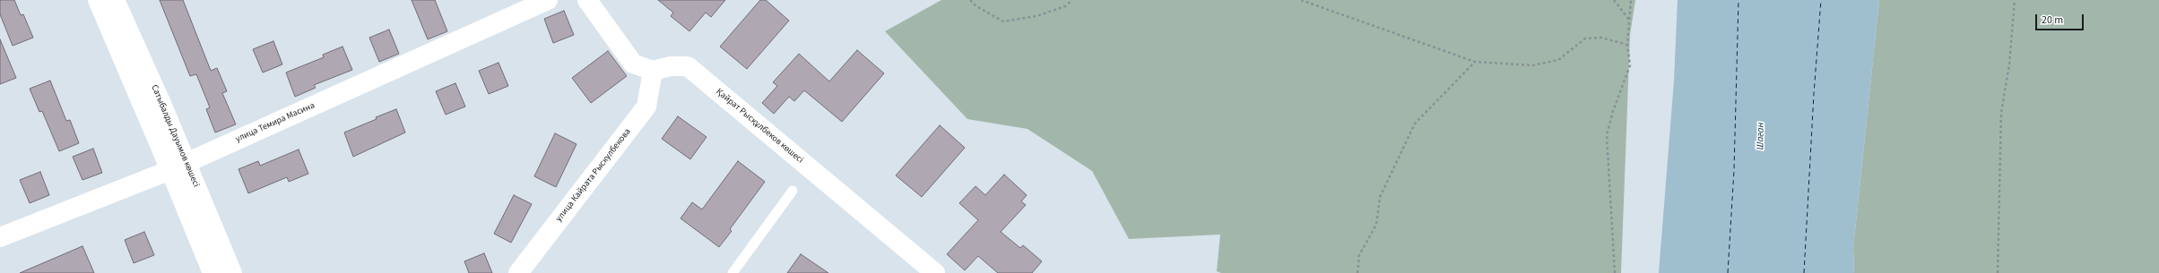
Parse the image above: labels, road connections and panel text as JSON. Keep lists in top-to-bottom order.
{
  "streets": {
    "street": [
      "улица Темира Масина",
      "Қайрат Рысқұлбеков көшесі",
      "Сатыбалды Дауымов көшесі",
      "улица Кайрата Рыскулбекова"
    ]
  },
  "crossings": [
    ["улица Темира Масина", "Сатыбалды Дауымов көшесі"],
    ["Қайрат Рысқұлбеков көшесі", "улица Кайрата Рыскулбекова"]
  ],
  "water": ["Шаған"],
  "scale_bar": "20 m"
}
